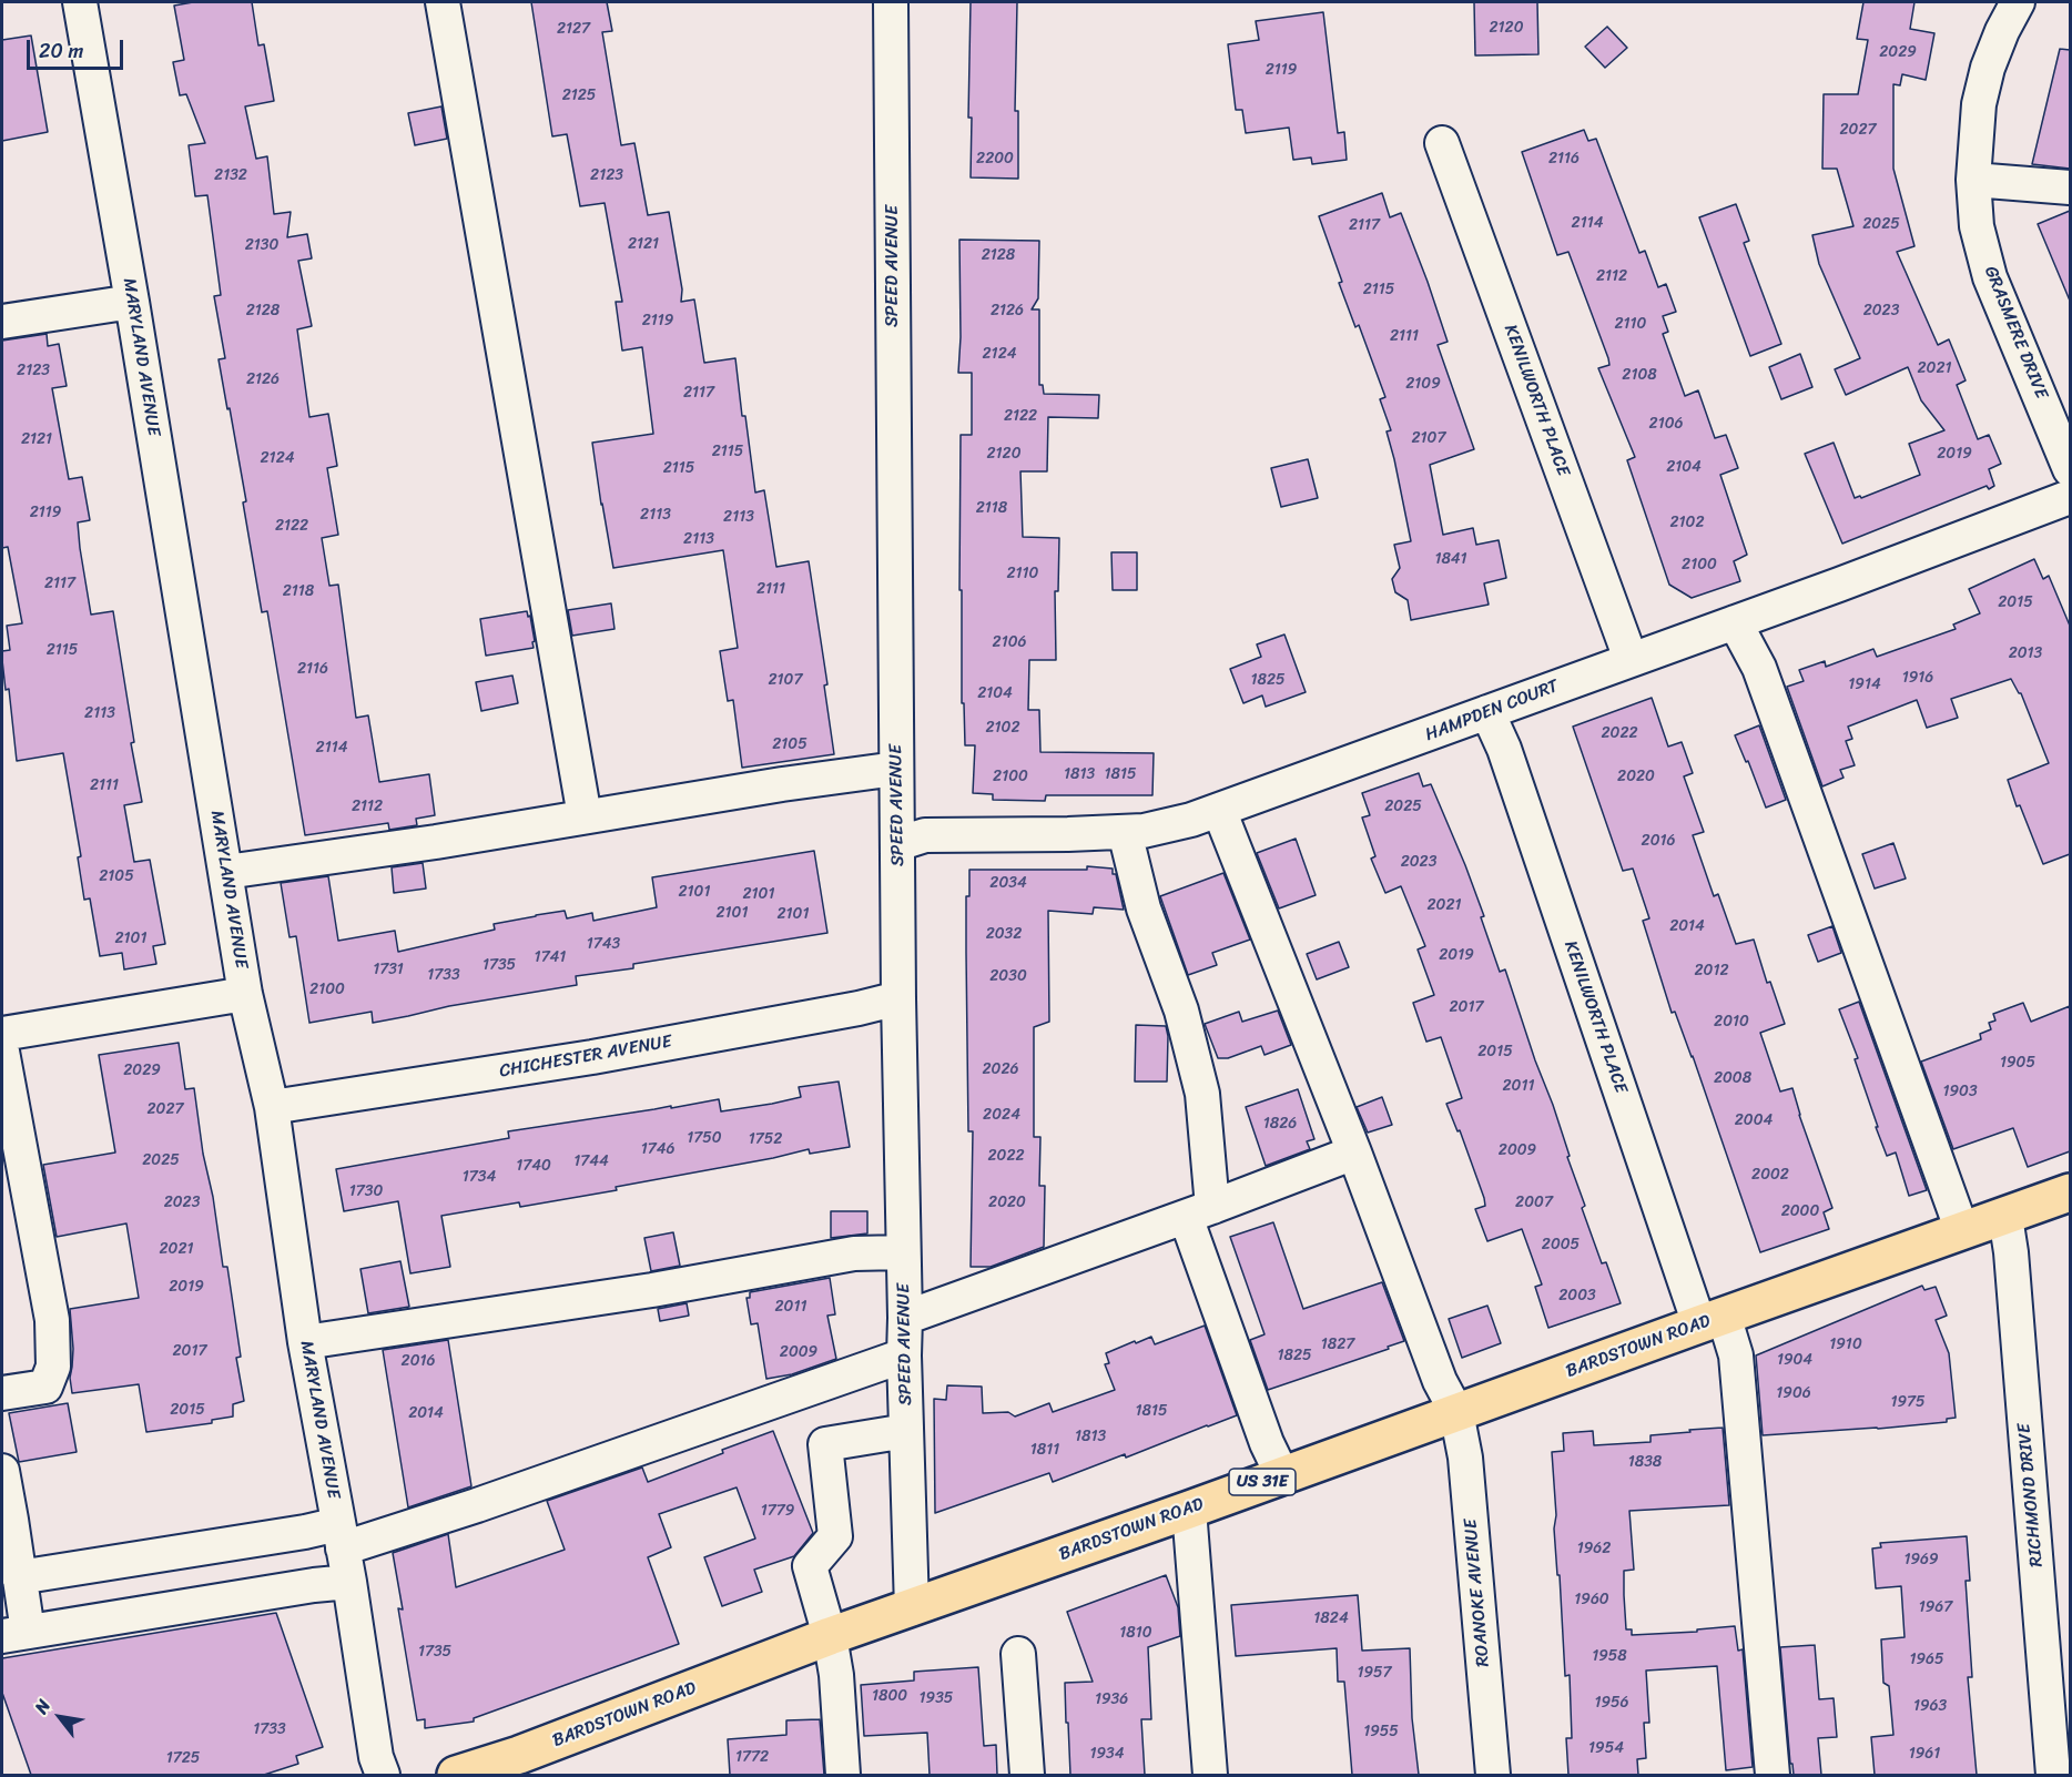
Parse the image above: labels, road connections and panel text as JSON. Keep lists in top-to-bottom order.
{
  "streets": {
    "main road": ["BARDSTOWN ROAD", "US 31E"],
    "street": [
      "SPEED AVENUE",
      "GRASMERE DRIVE",
      "MARYLAND AVENUE",
      "KENILWORTH PLACE",
      "HAMPDEN COURT",
      "CHICHESTER AVENUE",
      "RICHMOND DRIVE",
      "ROANOKE AVENUE"
    ]
  },
  "crossings": [
    ["SPEED AVENUE", "HAMPDEN COURT"],
    ["SPEED AVENUE", "CHICHESTER AVENUE"],
    ["SPEED AVENUE", "BARDSTOWN ROAD"],
    ["MARYLAND AVENUE", "CHICHESTER AVENUE"],
    ["KENILWORTH PLACE", "HAMPDEN COURT"],
    ["KENILWORTH PLACE", "BARDSTOWN ROAD"],
    ["HAMPDEN COURT", "ROANOKE AVENUE"],
    ["BARDSTOWN ROAD", "RICHMOND DRIVE"],
    ["BARDSTOWN ROAD", "ROANOKE AVENUE"]
  ],
  "house_numbers": [
    "2120",
    "2127",
    "2029",
    "2119",
    "2125",
    "2027",
    "2200",
    "2116",
    "2132",
    "2123",
    "2114",
    "2025",
    "2117",
    "2121",
    "2130",
    "2128",
    "2112",
    "2115",
    "2128",
    "2126",
    "2023",
    "2119",
    "2110",
    "2111",
    "2124",
    "2021",
    "2123",
    "2108",
    "2126",
    "2109",
    "2117",
    "2122",
    "2106",
    "2107",
    "2121",
    "2115",
    "2120",
    "2019",
    "2124",
    "2104",
    "2115",
    "2118",
    "2119",
    "2113",
    "2113",
    "2102",
    "2122",
    "2113",
    "1841",
    "2100",
    "2110",
    "2117",
    "2111",
    "2118",
    "2015",
    "2106",
    "2115",
    "2013",
    "2116",
    "1916",
    "2107",
    "1825",
    "1914",
    "2104",
    "2113",
    "2102",
    "2022",
    "2105",
    "2114",
    "1813",
    "1815",
    "2100",
    "2020",
    "2111",
    "2112",
    "2025",
    "2016",
    "2023",
    "2105",
    "2034",
    "2101",
    "2101",
    "2021",
    "2101",
    "2101",
    "2014",
    "2032",
    "2101",
    "1743",
    "2019",
    "1741",
    "1735",
    "1731",
    "2012",
    "1733",
    "2030",
    "2100",
    "2017",
    "2010",
    "2015",
    "1905",
    "2026",
    "2029",
    "2008",
    "2011",
    "1903",
    "2027",
    "2024",
    "2004",
    "1826",
    "1750",
    "1752",
    "1746",
    "2009",
    "2022",
    "2025",
    "1744",
    "1740",
    "2002",
    "1734",
    "1730",
    "2023",
    "2020",
    "2007",
    "2000",
    "2005",
    "2021",
    "2019",
    "2003",
    "2011",
    "1827",
    "1910",
    "2017",
    "2009",
    "1825",
    "1904",
    "2016",
    "1906",
    "1975",
    "2015",
    "1815",
    "2014",
    "1813",
    "1811",
    "1838",
    "1779",
    "1962",
    "1969",
    "1960",
    "1967",
    "1824",
    "1810",
    "1735",
    "1958",
    "1965",
    "1957",
    "1800",
    "1935",
    "1936",
    "1956",
    "1963",
    "1733",
    "1955",
    "1954",
    "1934",
    "1961",
    "1772",
    "1725"
  ],
  "scale_bar": "20 m",
  "north": "top left"
}
